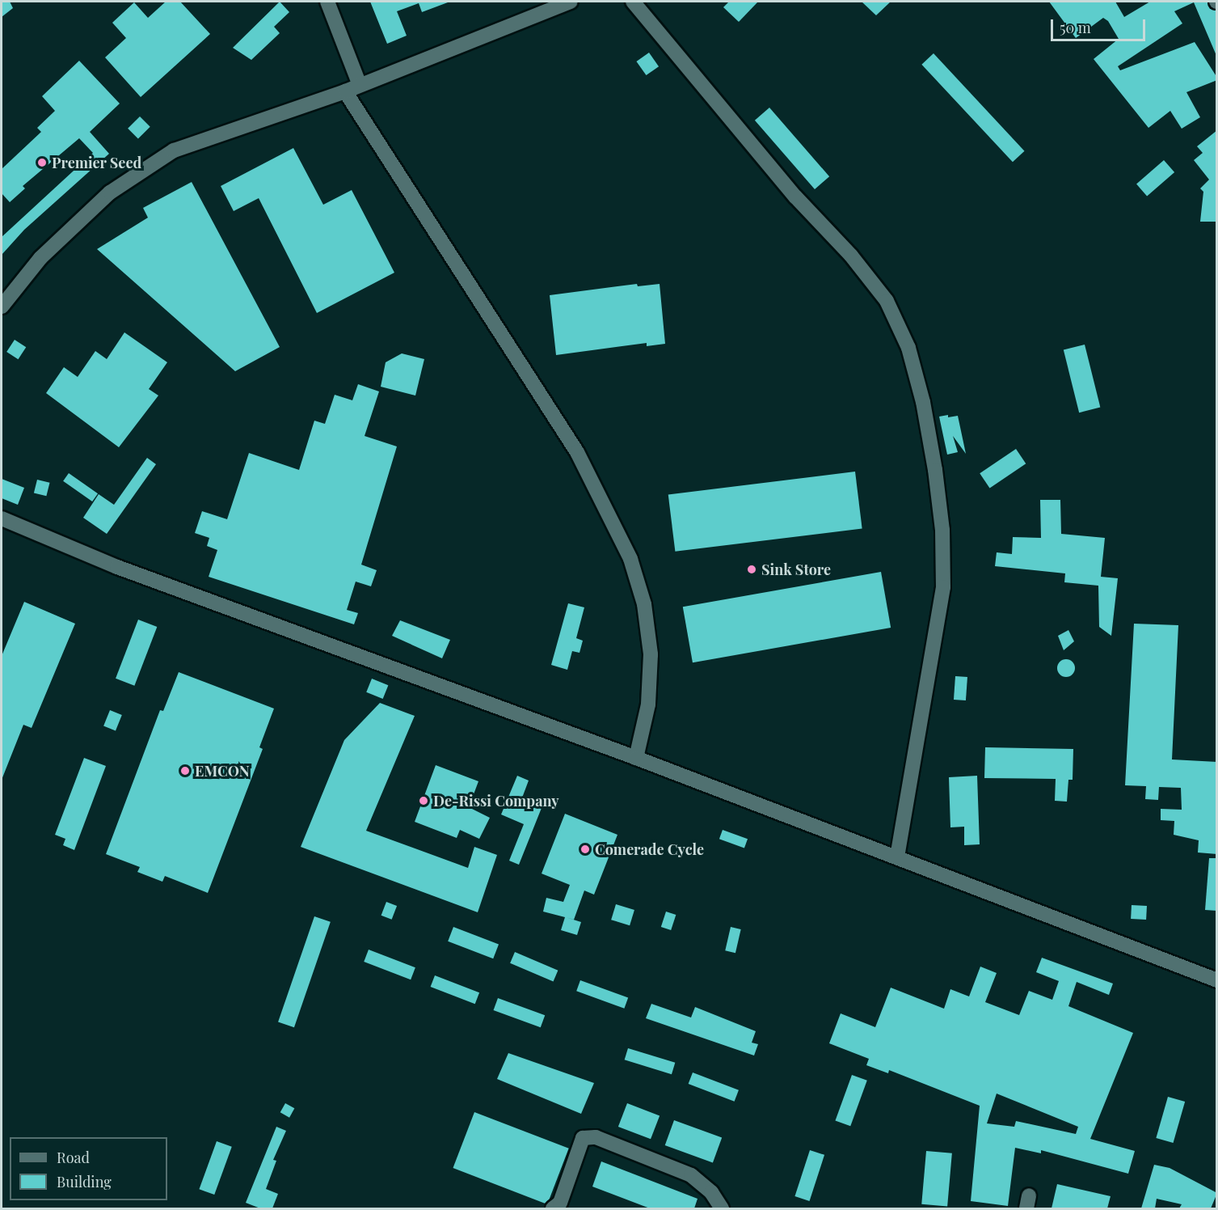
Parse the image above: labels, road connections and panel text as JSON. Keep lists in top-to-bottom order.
{
  "places": [
    "Premier Seed",
    "Sink Store",
    "EMCON",
    "De-Rissi Company",
    "Comerade Cycle"
  ],
  "legend": ["Road", "Building"],
  "scale_bar": "50 m"
}
